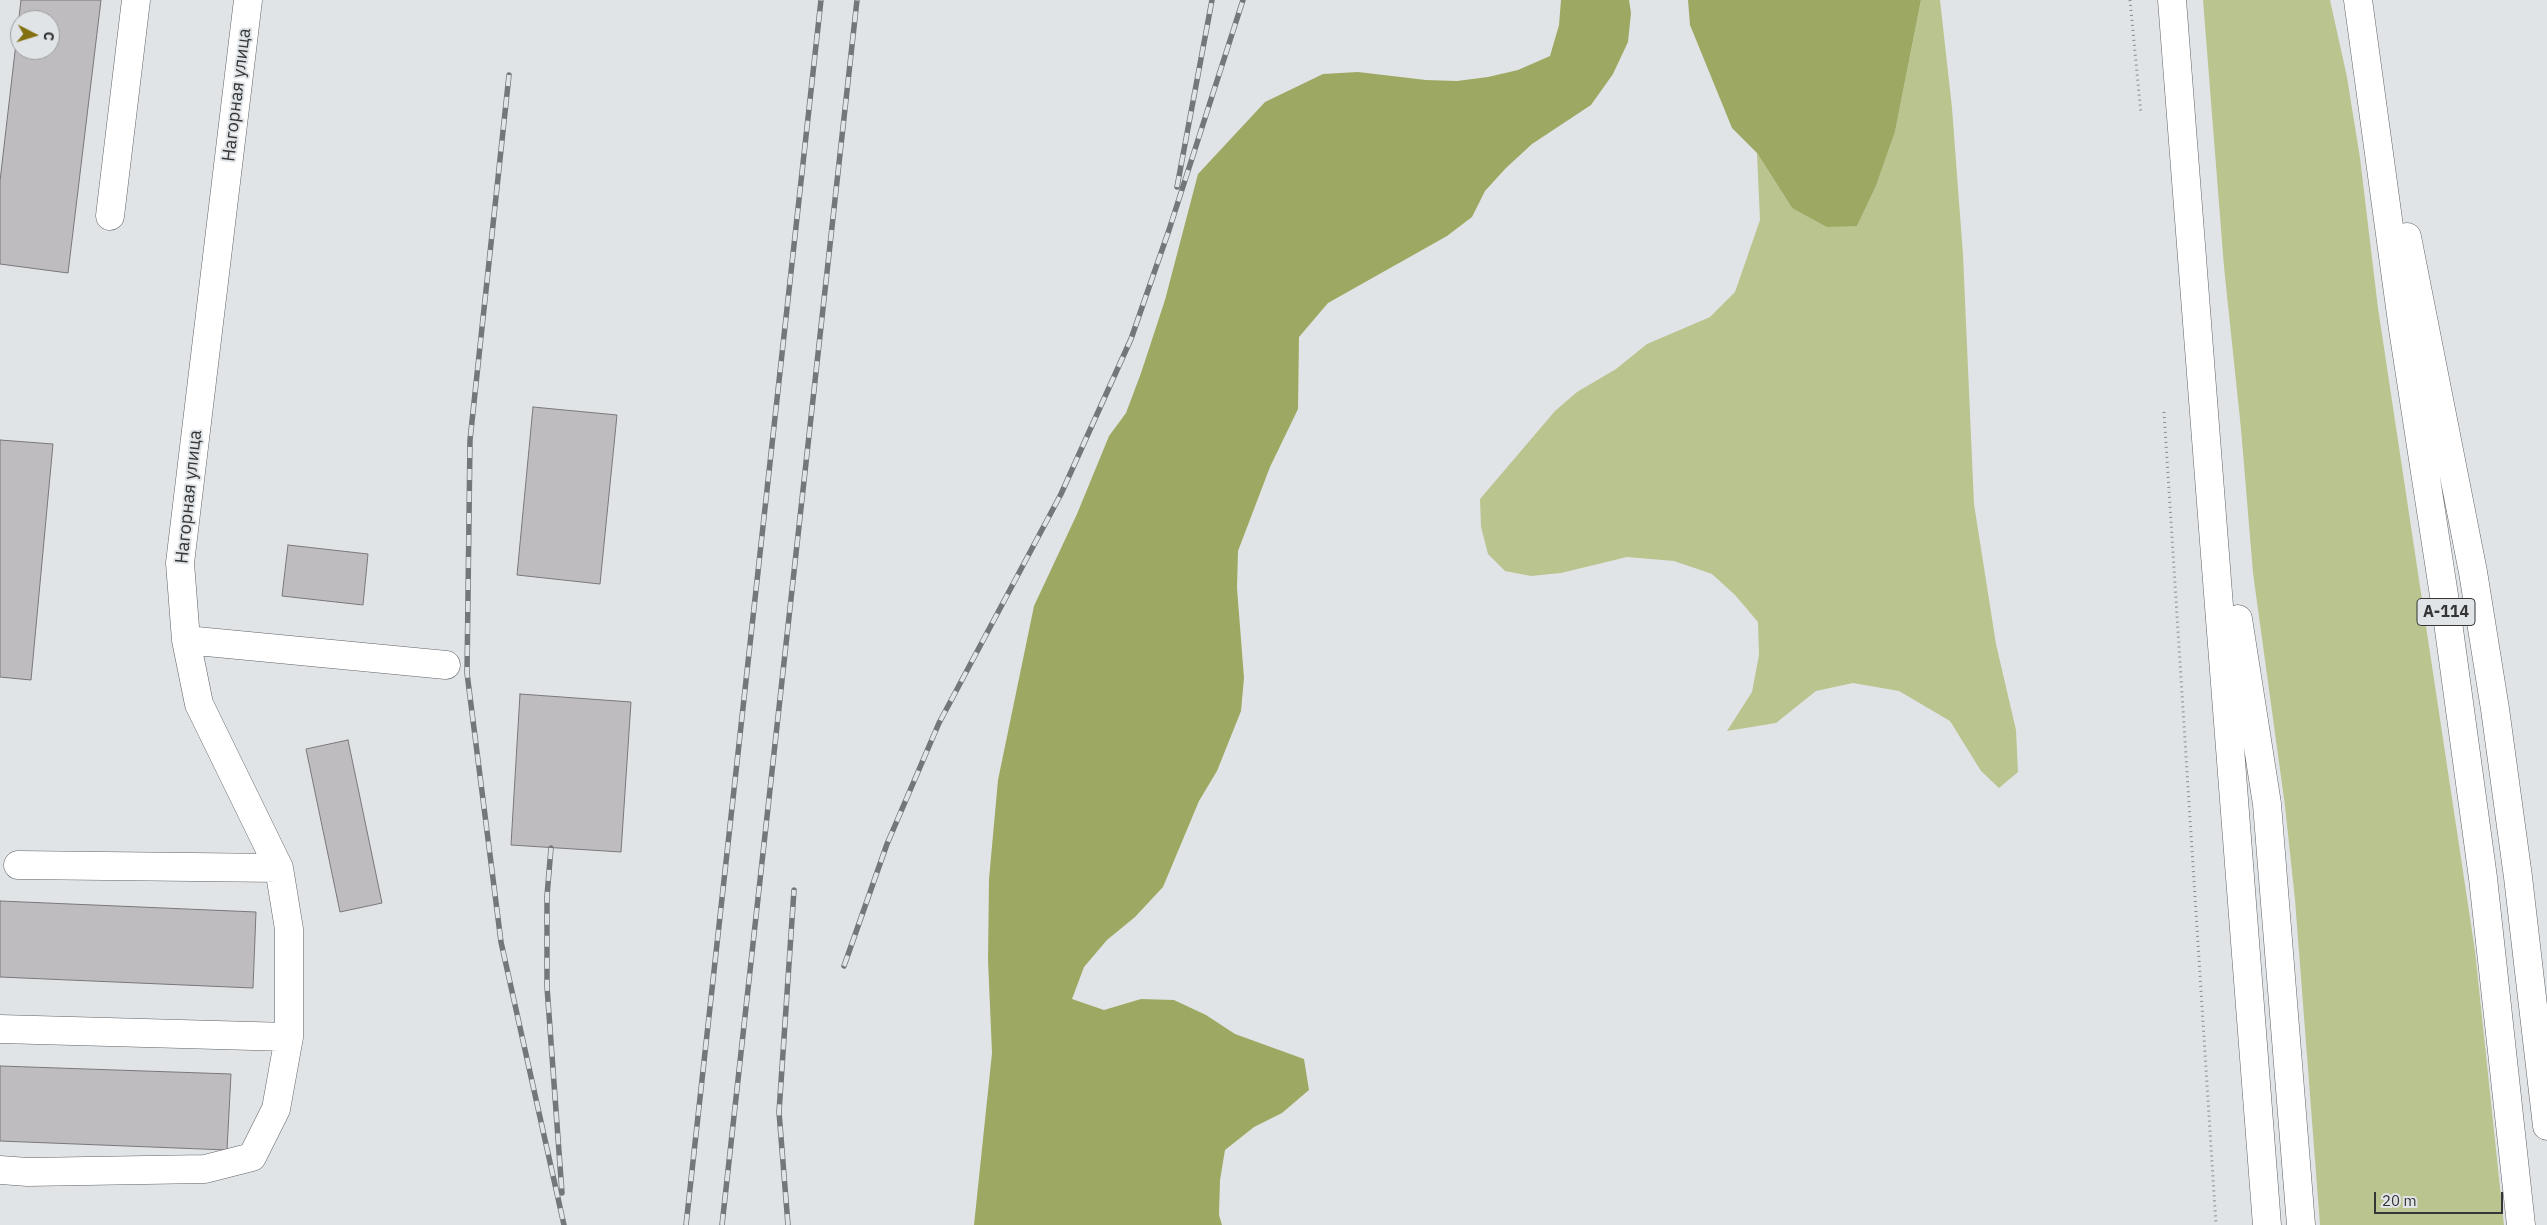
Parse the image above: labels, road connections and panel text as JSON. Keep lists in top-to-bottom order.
{
  "streets": {
    "main road": ["Нагорная улица", "А-114"]
  },
  "scale_bar": "20 m",
  "north": "right"
}
